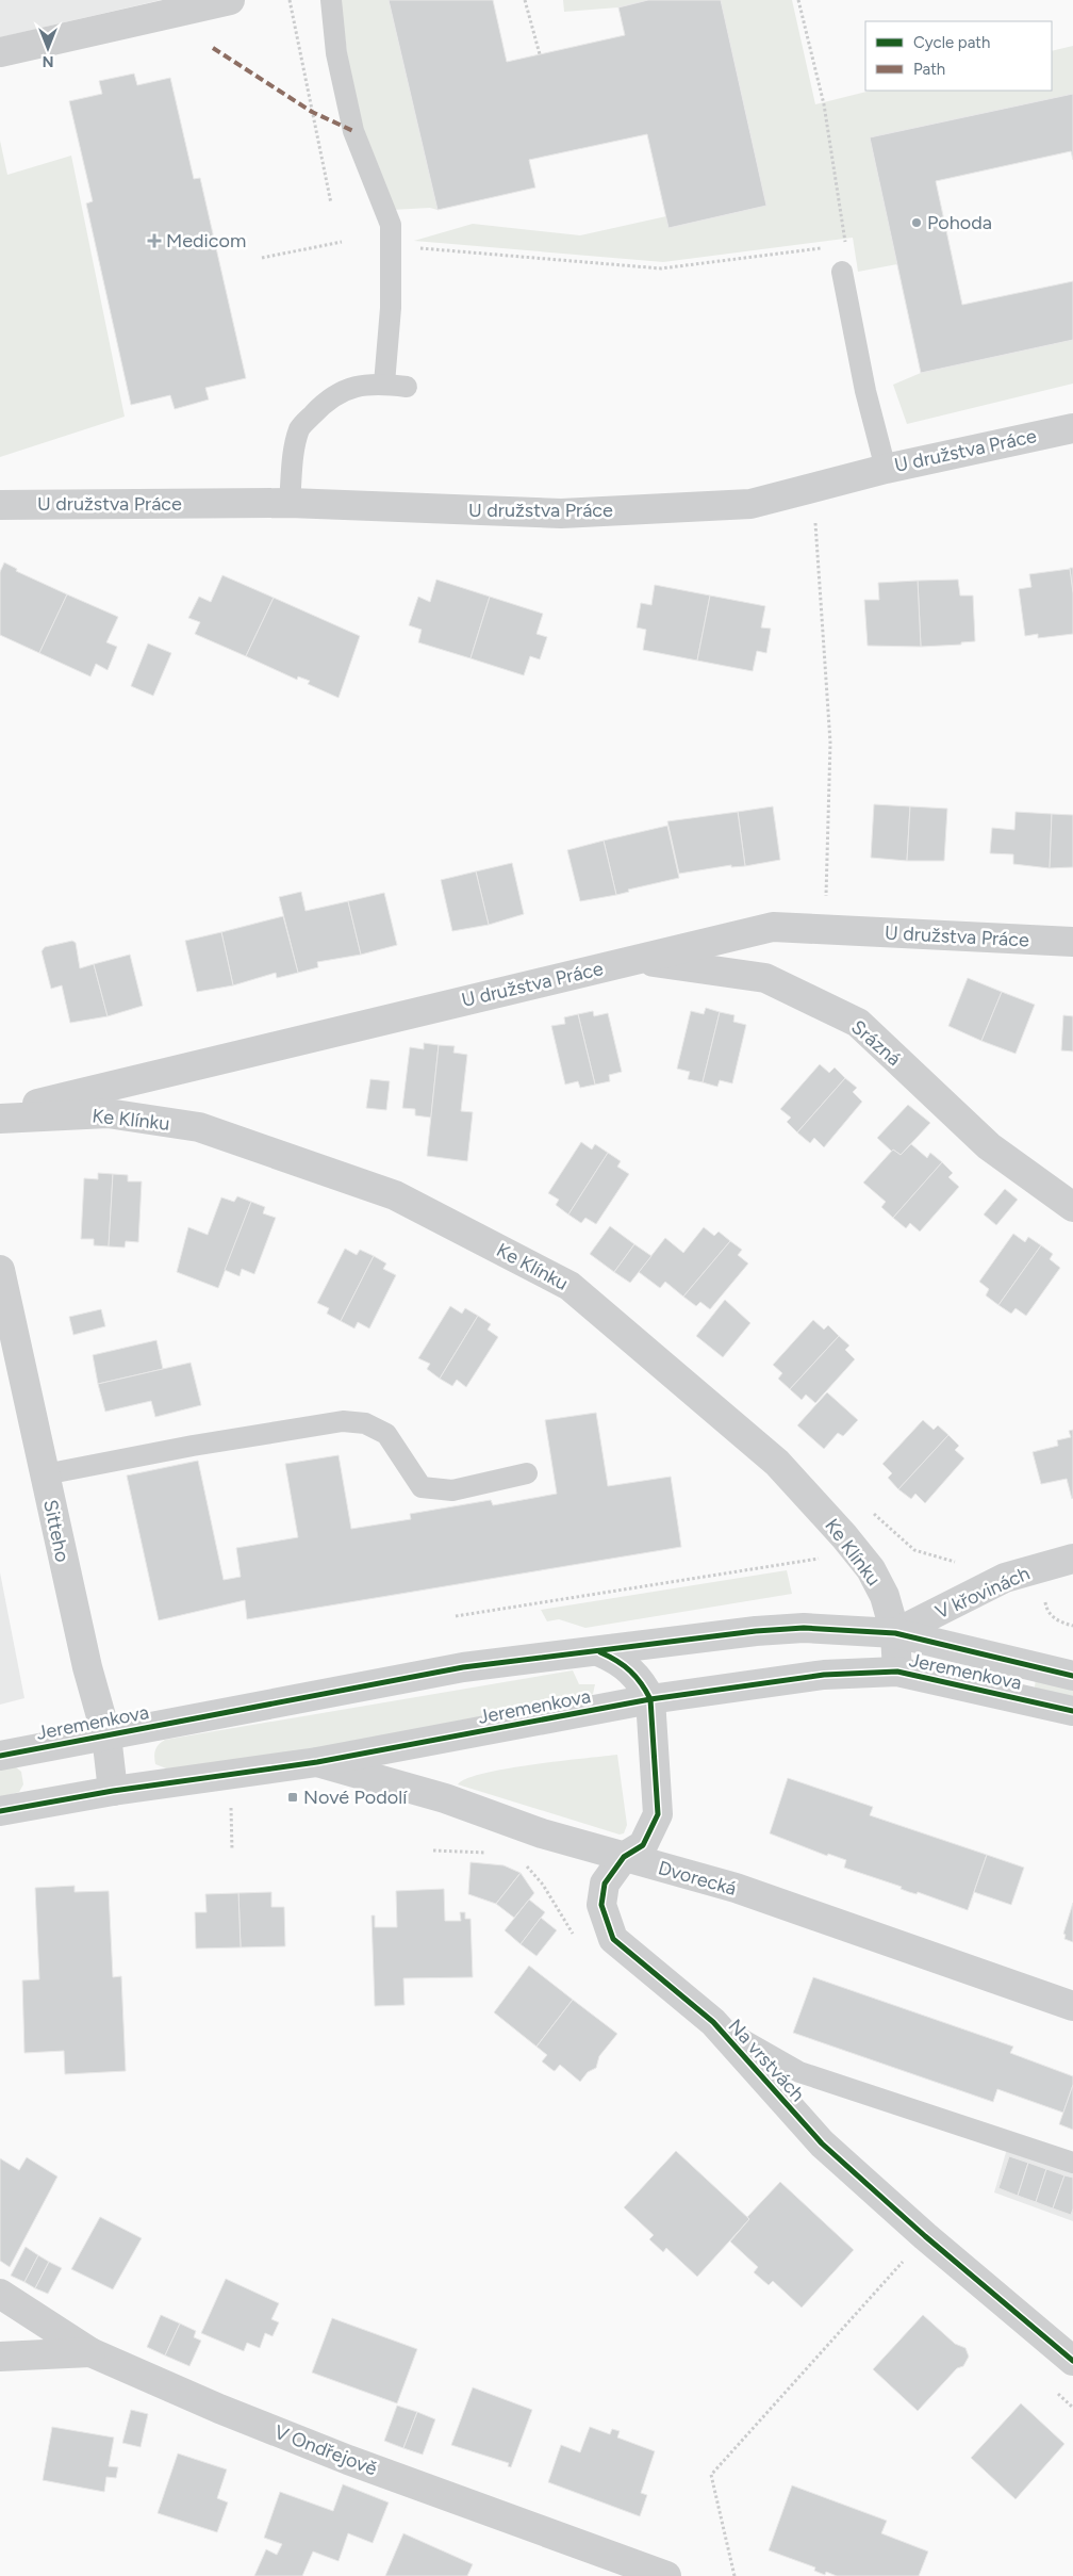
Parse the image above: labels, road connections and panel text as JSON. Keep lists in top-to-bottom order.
{
  "streets": {
    "street": [
      "U družstva Práce",
      "Srázná",
      "Ke Klínku",
      "Sitteho",
      "V křovinách",
      "Jeremenkova",
      "Dvorecká",
      "Na vrstvách",
      "V Ondřejově"
    ]
  },
  "crossings": [
    ["U družstva Práce", "Srázná"],
    ["Ke Klínku", "V křovinách"],
    ["Ke Klínku", "Jeremenkova"],
    ["Sitteho", "Jeremenkova"],
    ["V křovinách", "Jeremenkova"],
    ["Jeremenkova", "Dvorecká"],
    ["Jeremenkova", "Na vrstvách"],
    ["Dvorecká", "Na vrstvách"]
  ],
  "places": {
    "other": ["Pohoda"],
    "health": ["Medicom"],
    "transit": ["Nové Podolí"]
  },
  "legend": ["Cycle path", "Path"],
  "north": "bottom"
}
